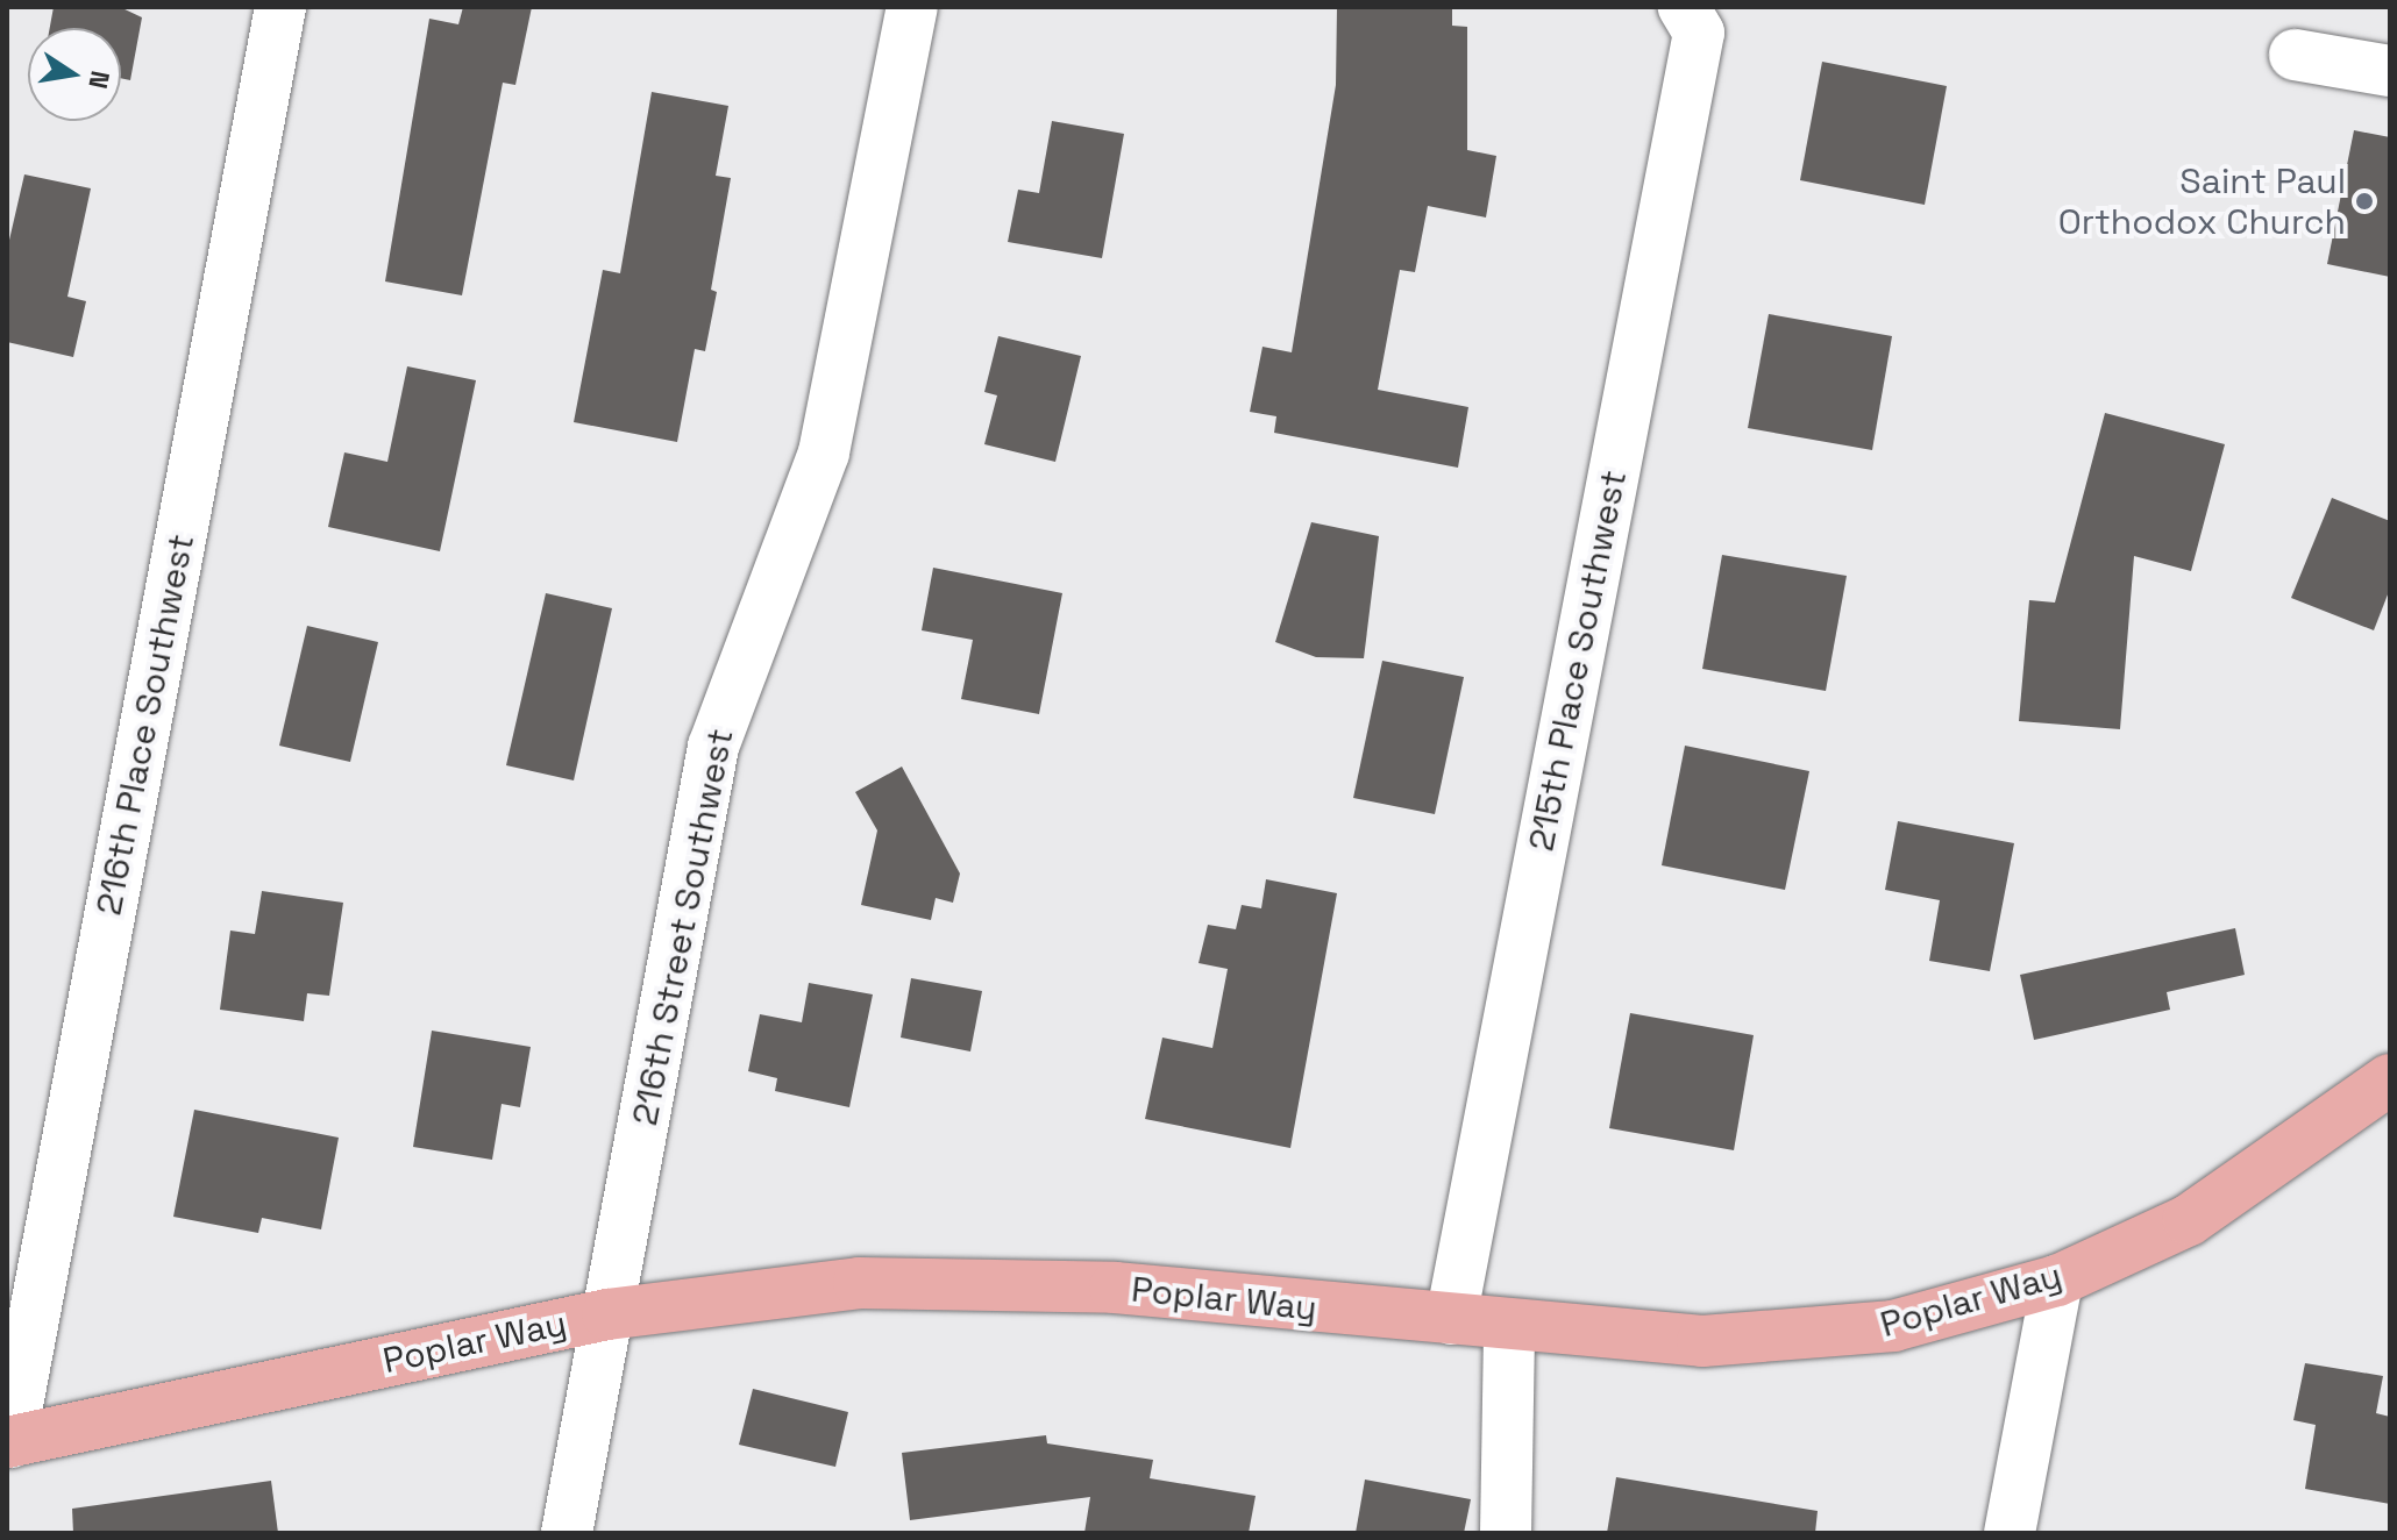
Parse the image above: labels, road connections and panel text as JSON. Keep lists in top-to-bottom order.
{
  "streets": {
    "main road": ["Poplar Way"],
    "street": ["215th Place Southwest", "216th Place Southwest", "216th Street Southwest"]
  },
  "crossings": [
    ["215th Place Southwest", "Poplar Way"],
    ["216th Place Southwest", "Poplar Way"],
    ["216th Street Southwest", "Poplar Way"]
  ],
  "places": ["Saint Paul Orthodox Church"],
  "north": "right"
}
